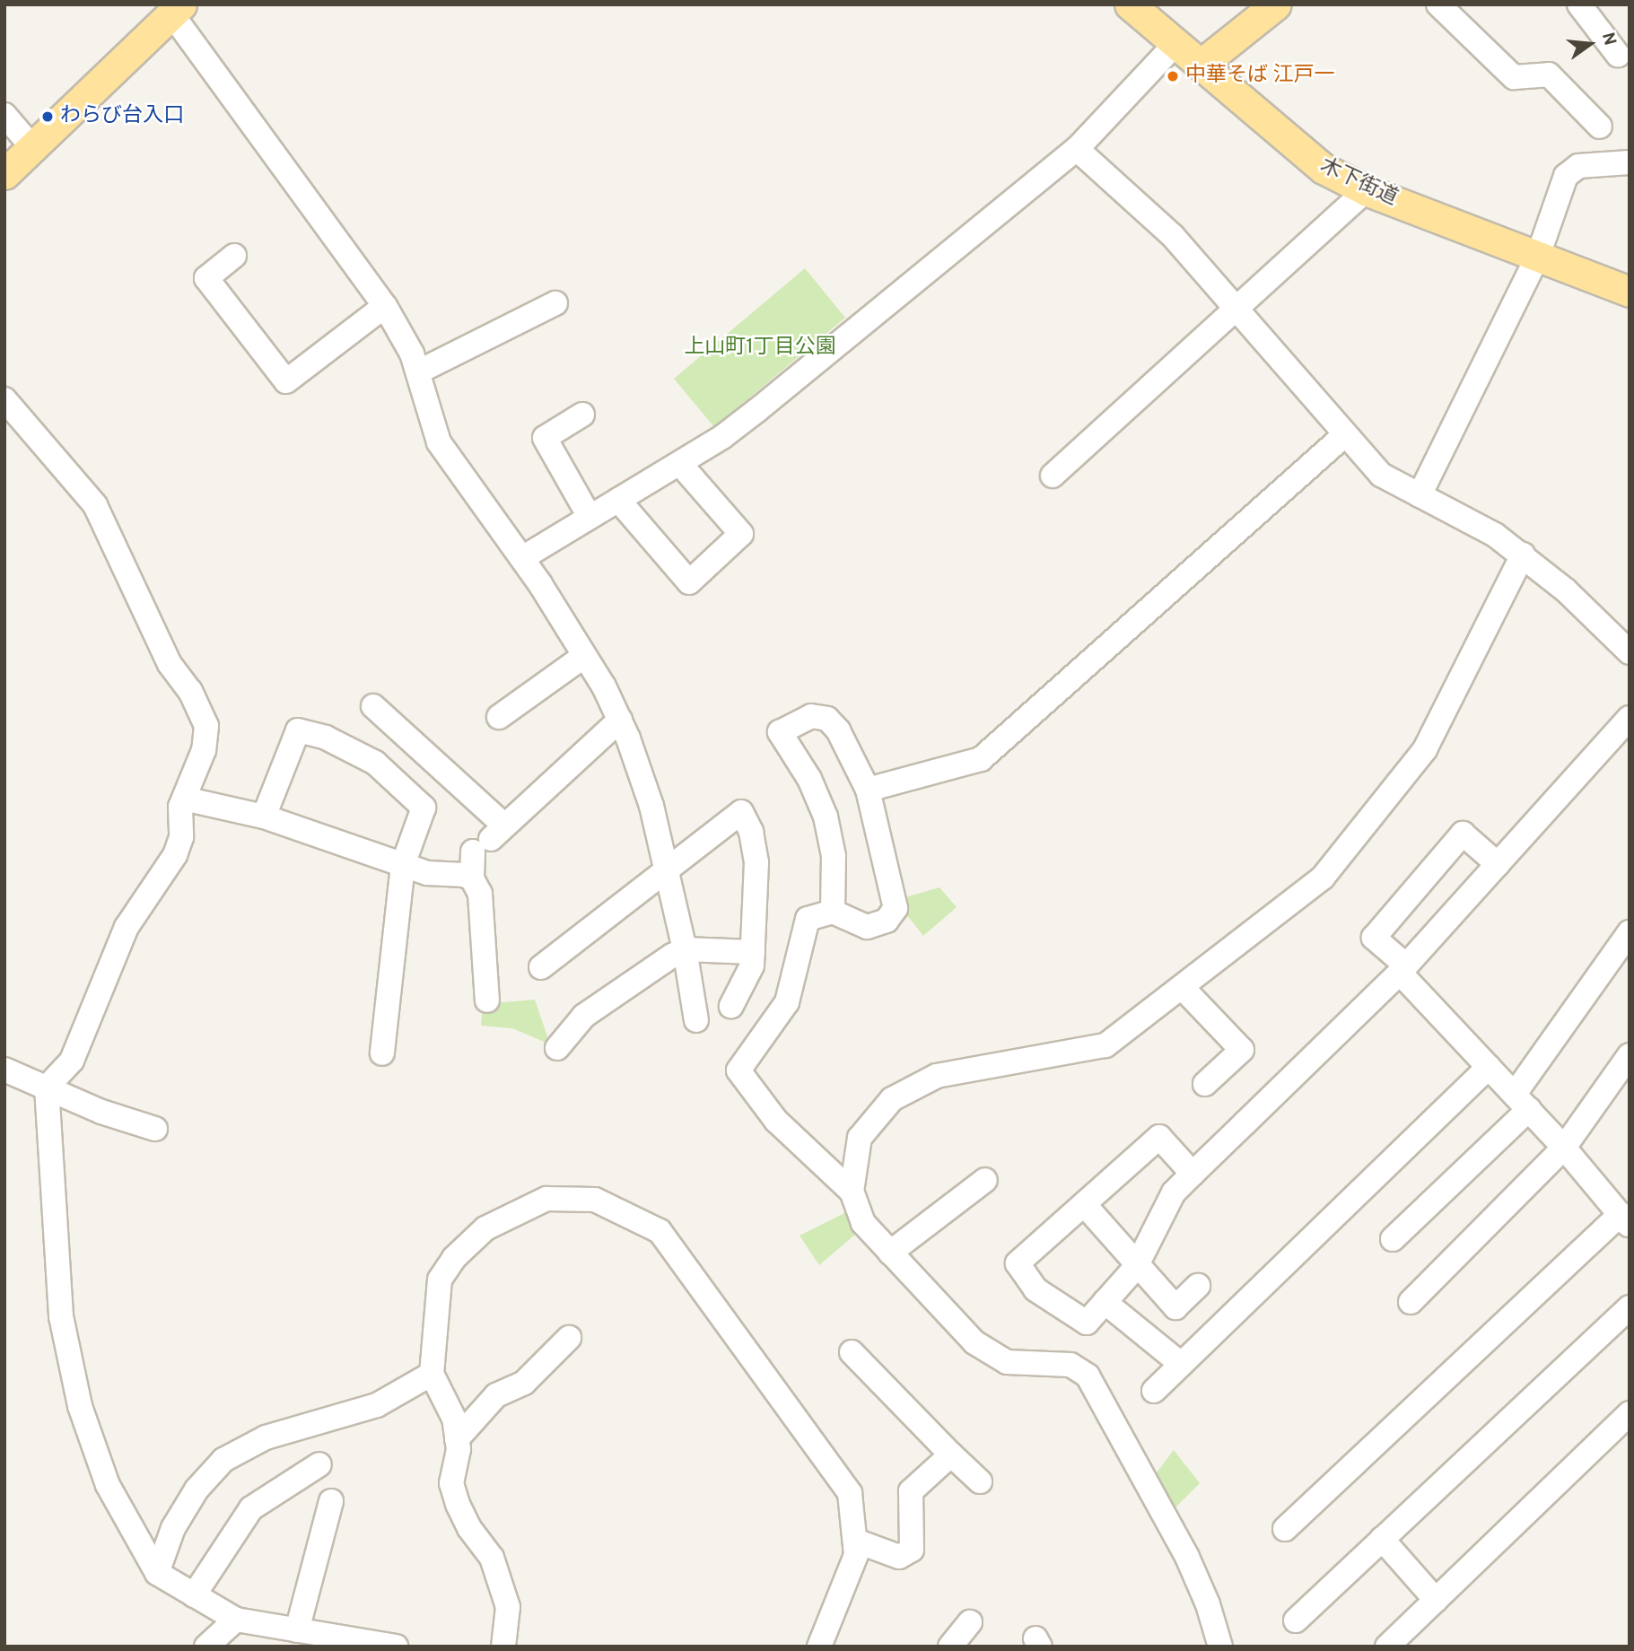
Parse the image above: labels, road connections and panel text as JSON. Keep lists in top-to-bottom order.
{
  "streets": {
    "main road": ["木下街道"]
  },
  "parks": ["上山町1丁目公園"],
  "places": ["中華そば 江戸一", "わらび台入口"],
  "north": "right"
}
